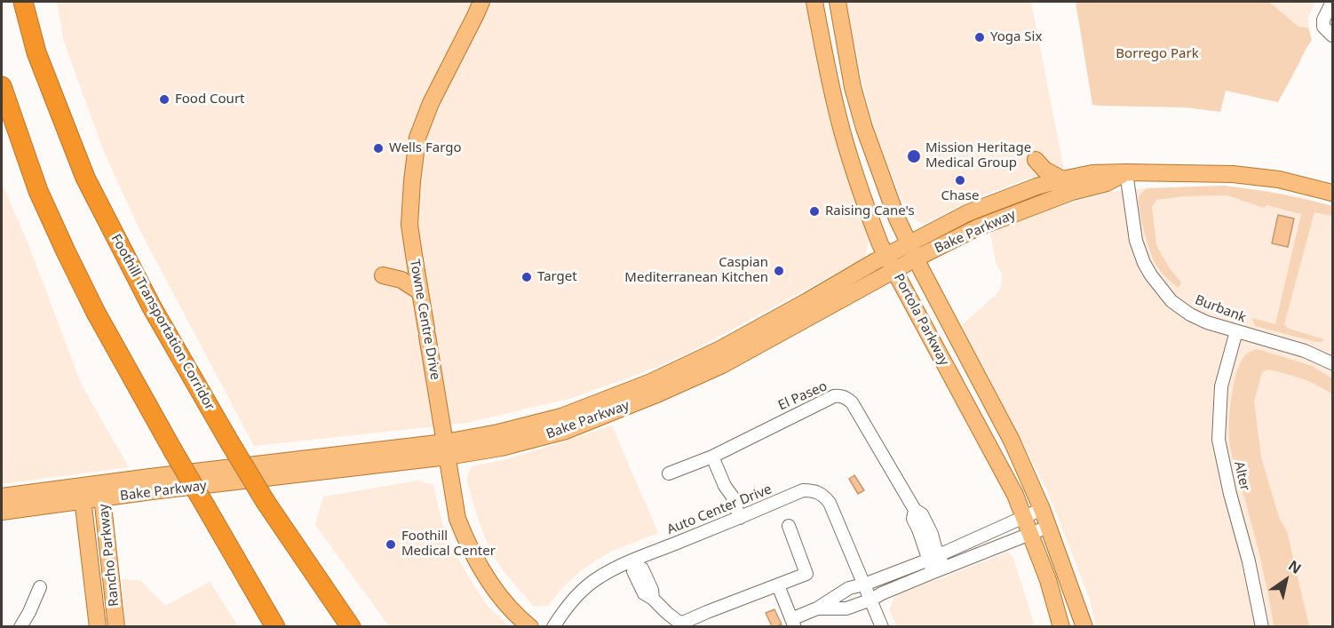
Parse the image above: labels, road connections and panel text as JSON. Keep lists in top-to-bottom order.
{
  "streets": {
    "highway": ["Foothill Transportation Corridor"],
    "main road": [
      "Bake Parkway",
      "Towne Centre Drive",
      "Portola Parkway",
      "Rancho Parkway"
    ],
    "street": [
      "Burbank",
      "El Paseo",
      "Alter",
      "Auto Center Drive"
    ]
  },
  "crossings": [
    ["Bake Parkway", "Burbank"],
    ["Bake Parkway", "Towne Centre Drive"],
    ["Bake Parkway", "Portola Parkway"],
    ["Bake Parkway", "Rancho Parkway"],
    ["Burbank", "Alter"]
  ],
  "parks": ["Borrego Park"],
  "places": [
    "Yoga Six",
    "Food Court",
    "Wells Fargo",
    "Mission Heritage Medical Group",
    "Chase",
    "Raising Cane's",
    "Caspian Mediterranean Kitchen",
    "Target",
    "Foothill Medical Center"
  ],
  "north": "top right"
}
